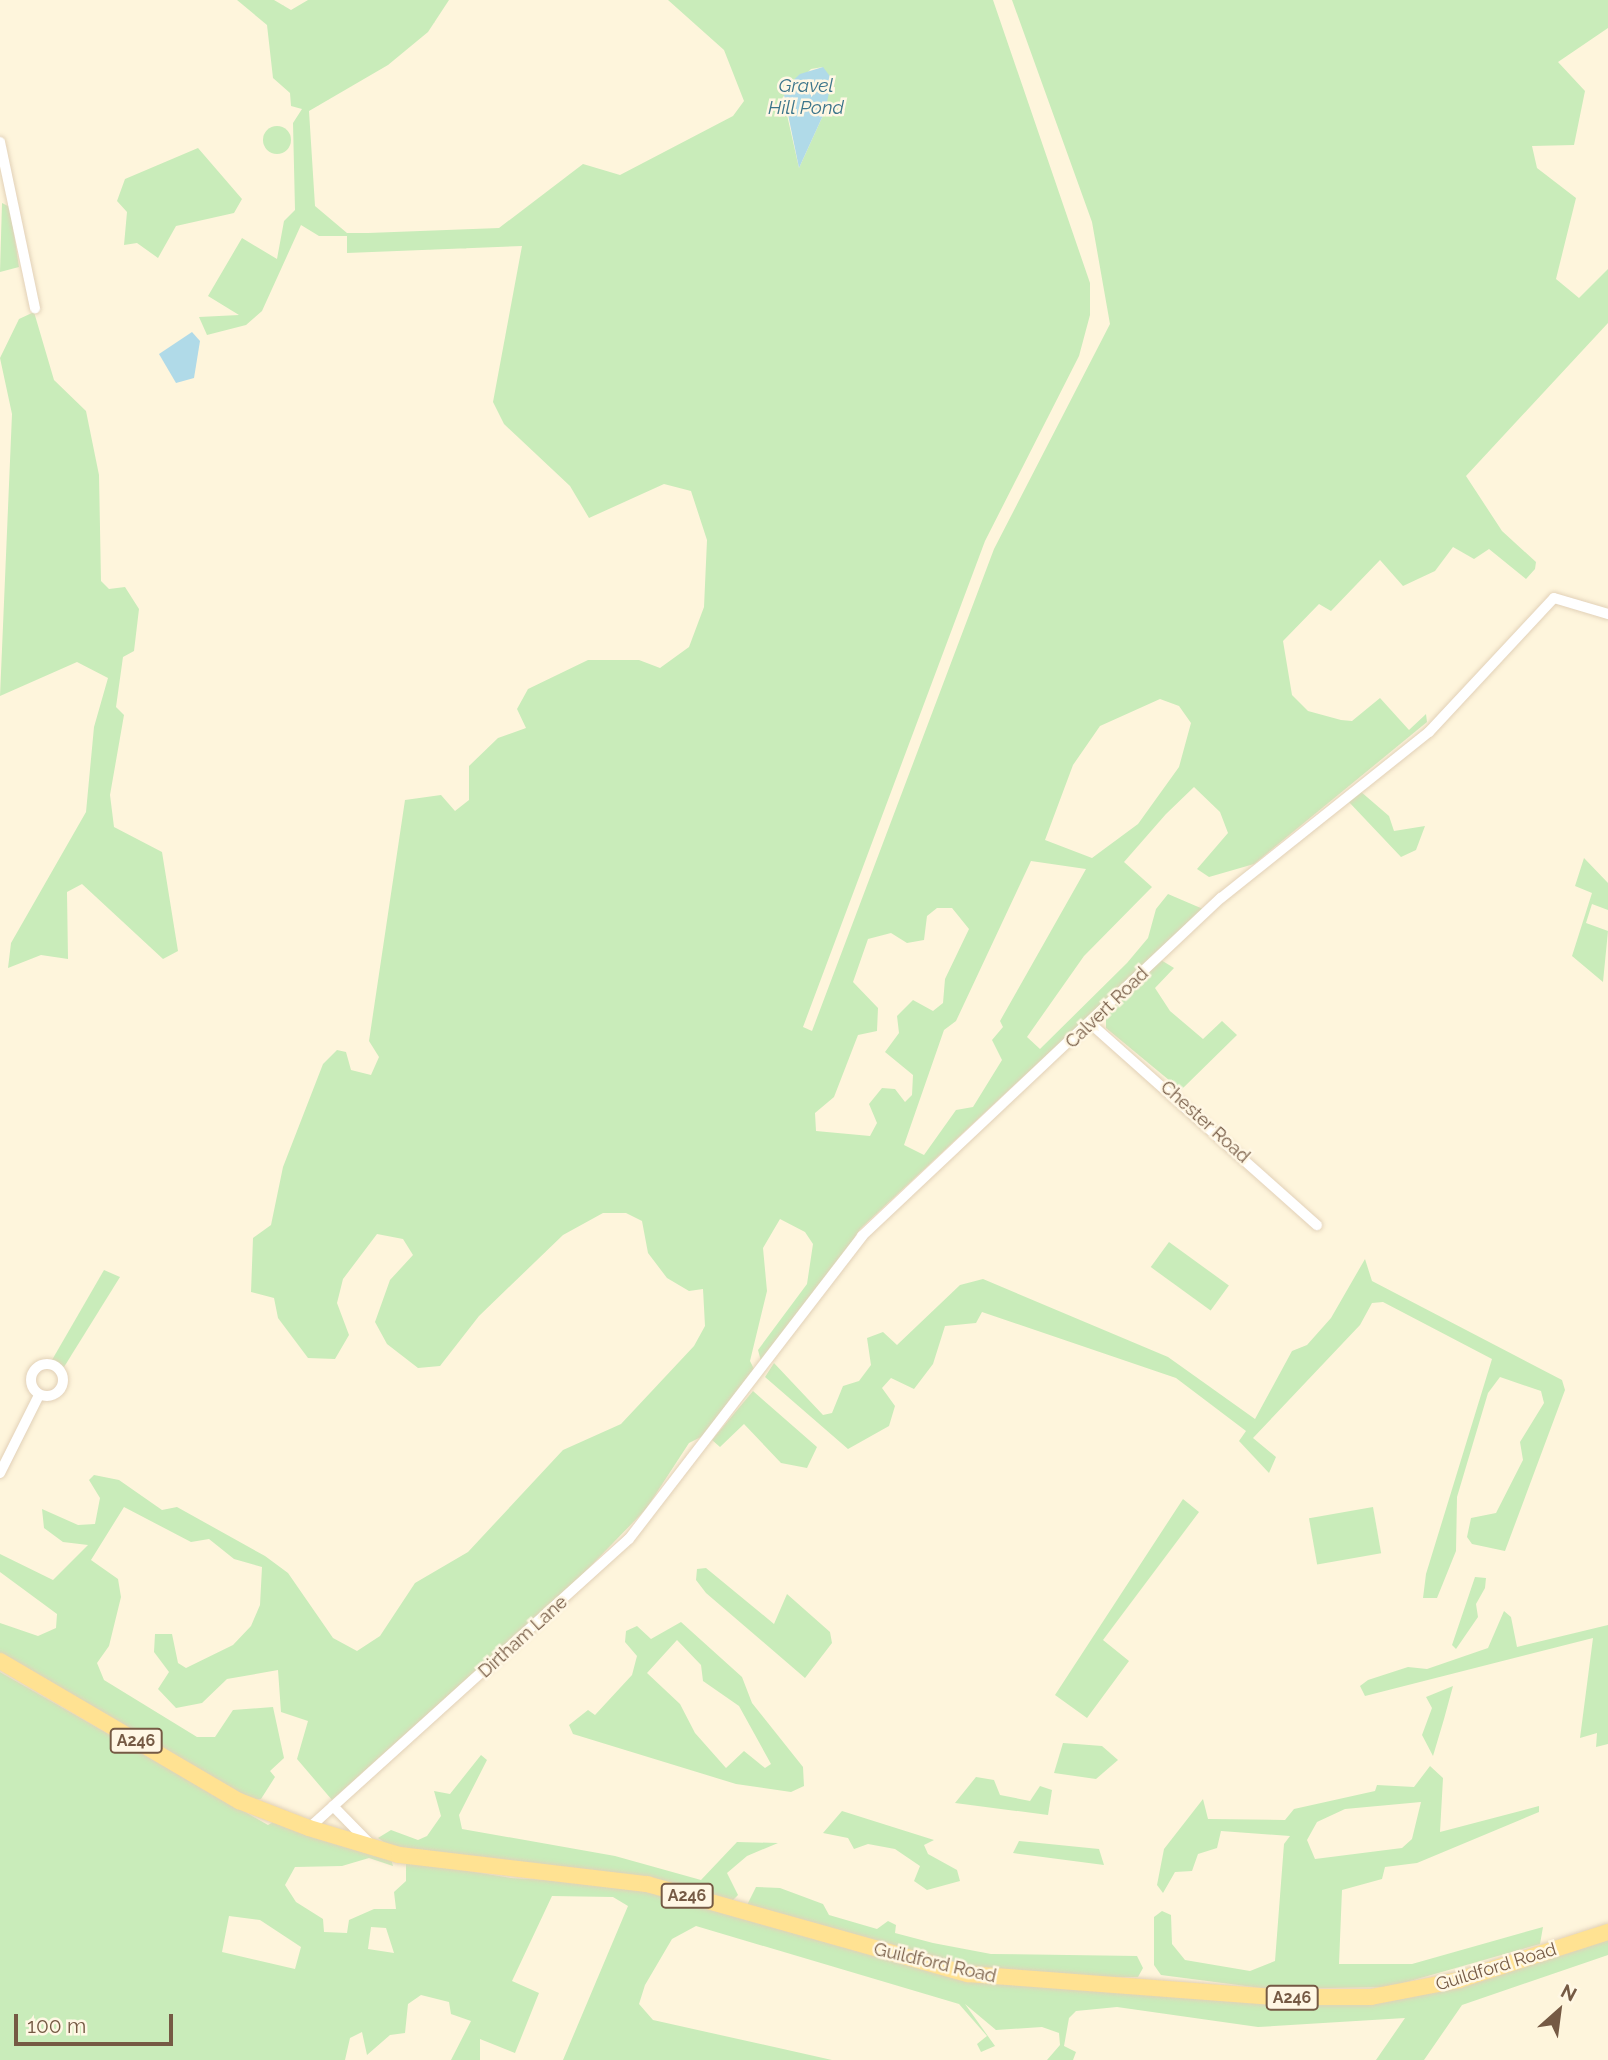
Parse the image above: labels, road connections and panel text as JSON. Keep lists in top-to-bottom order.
{
  "streets": {
    "main road": ["A246", "Guildford Road"],
    "street": ["Calvert Road", "Chester Road", "Dirtham Lane"]
  },
  "crossings": [
    ["Calvert Road", "Chester Road"],
    ["Calvert Road", "Dirtham Lane"],
    ["Dirtham Lane", "A246"],
    ["Dirtham Lane", "Guildford Road"],
    ["A246", "Guildford Road"]
  ],
  "water": ["Gravel Hill Pond"],
  "scale_bar": "100 m",
  "north": "top right"
}
